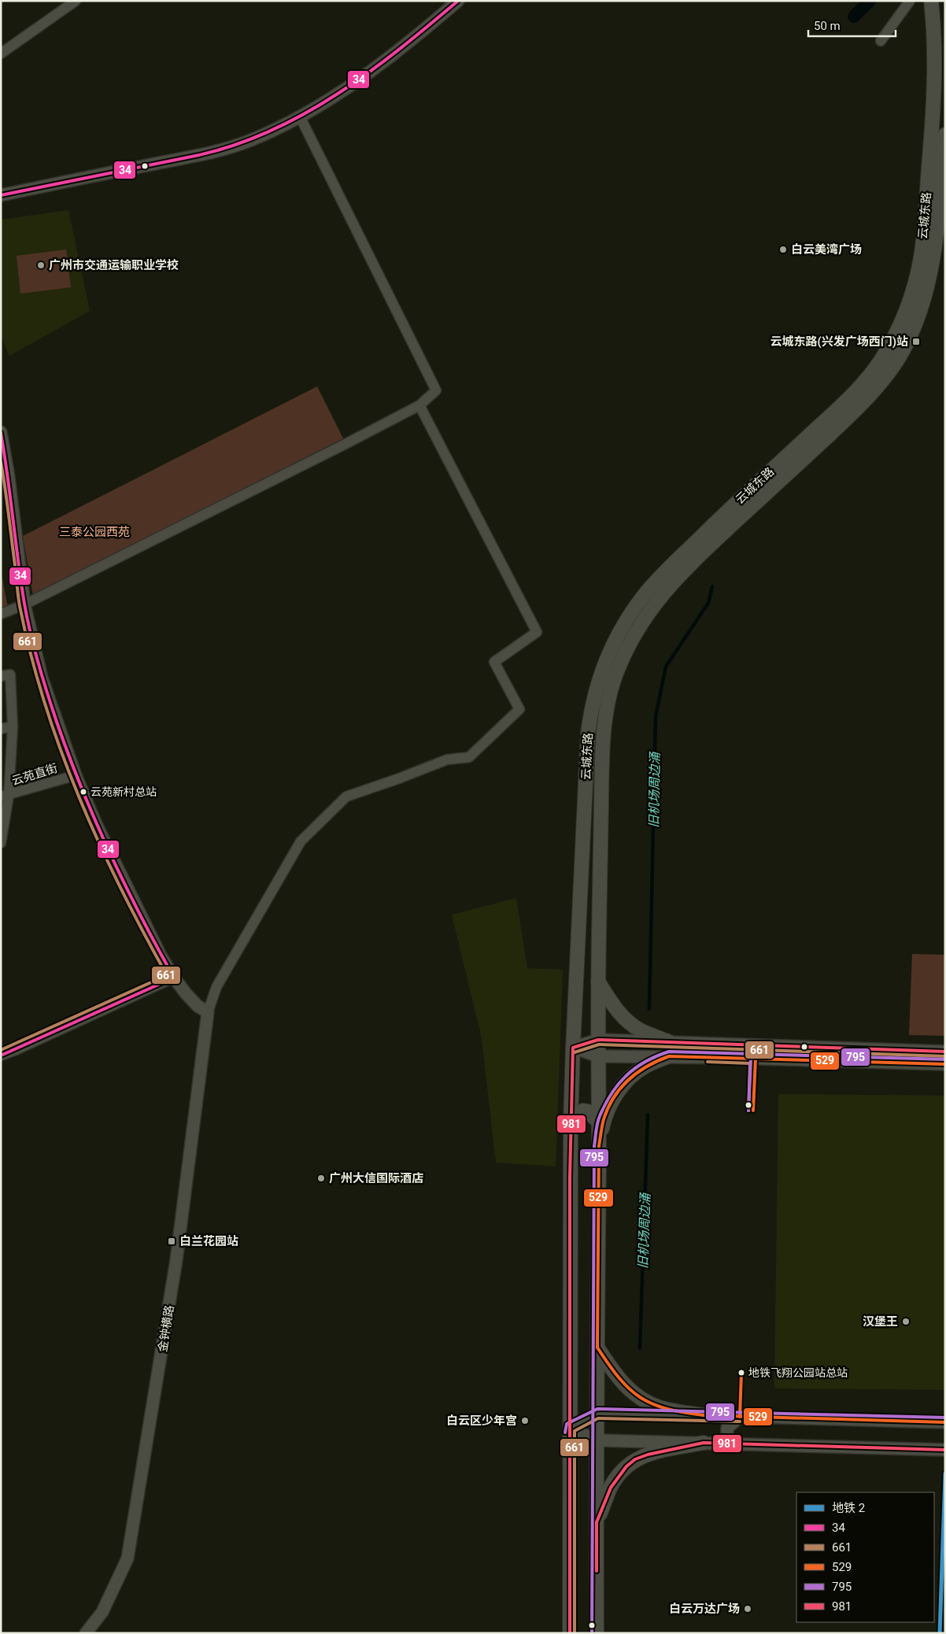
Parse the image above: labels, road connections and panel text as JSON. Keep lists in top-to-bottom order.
{
  "streets": {
    "main road": ["云城东路"],
    "street": ["云苑直街", "金钟横路"]
  },
  "water": ["旧机场周边涌"],
  "parks": ["三泰公园西苑"],
  "places": {
    "other": [
      "白云美湾广场",
      "广州市交通运输职业学校",
      "云苑新村总站",
      "广州大信国际酒店",
      "汉堡王",
      "地铁飞翔公园站总站",
      "白云区少年宫",
      "白云万达广场"
    ],
    "transit": ["云城东路(兴发广场西门)站", "白兰花园站"]
  },
  "lines": [
    "transit line 34",
    "transit line 661",
    "transit line 981",
    "transit line 795",
    "transit line 529",
    "metro line 2"
  ],
  "legend": [
    "地铁 2",
    "34",
    "661",
    "529",
    "795",
    "981"
  ],
  "scale_bar": "50 m"
}
